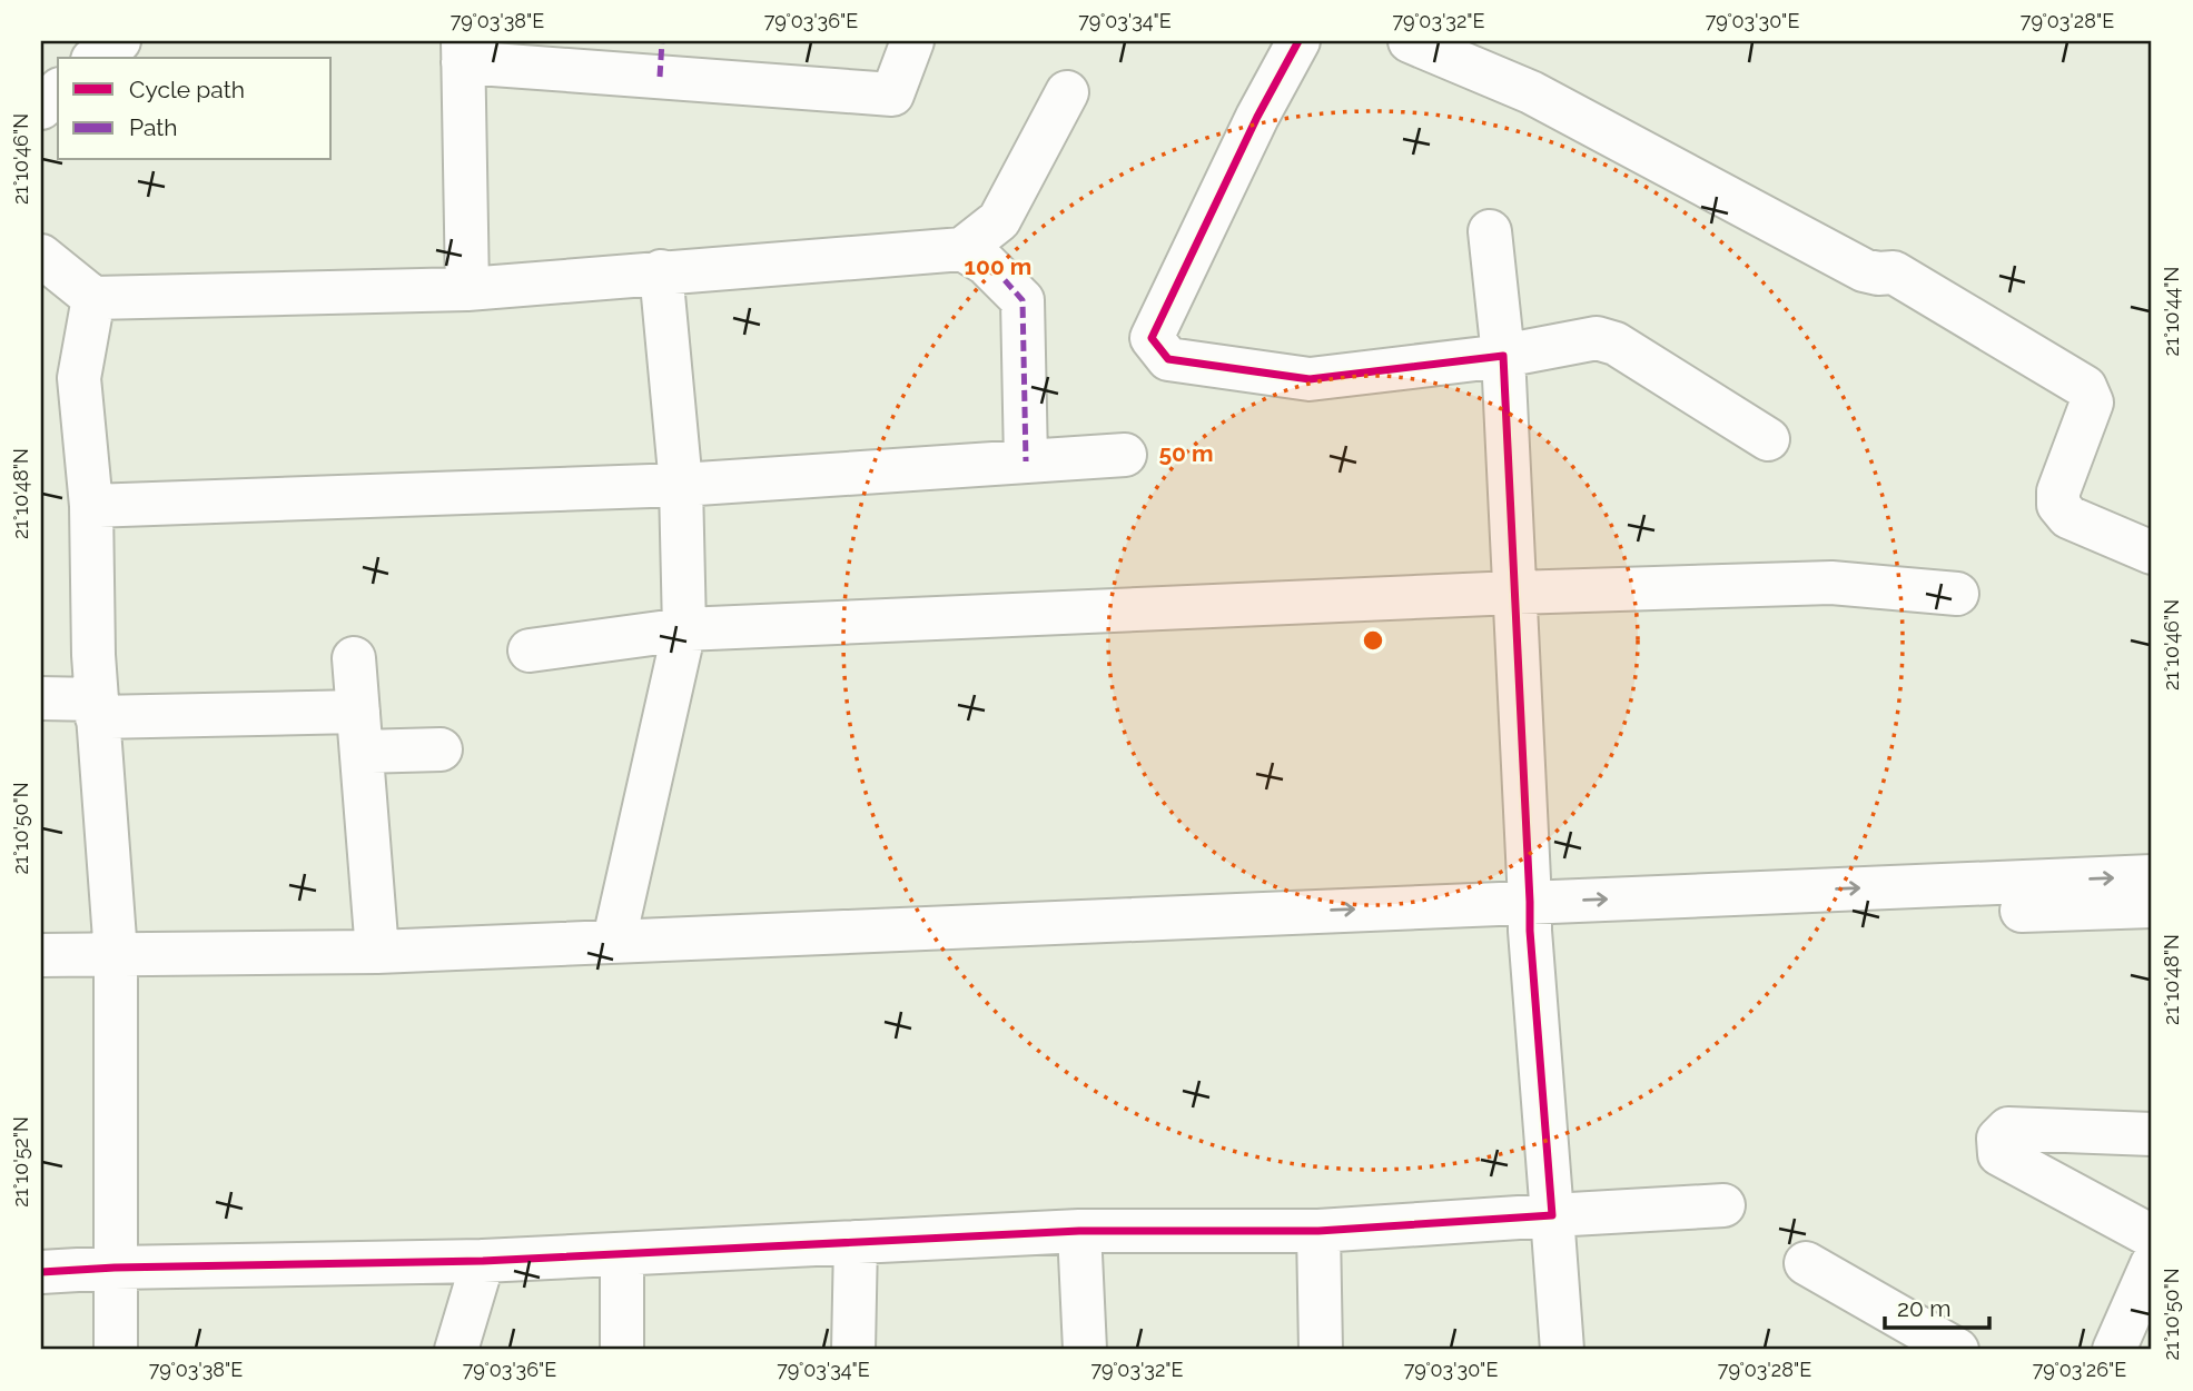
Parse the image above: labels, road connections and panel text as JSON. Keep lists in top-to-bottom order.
{
  "legend": ["Cycle path", "Path"],
  "scale_bar": "20 m",
  "coordinates": [
    "79°03'38\"E",
    "79°03'36\"E",
    "79°03'34\"E",
    "79°03'32\"E",
    "79°03'30\"E",
    "79°03'28\"E",
    "21°10'46\"N",
    "21°10'44\"N",
    "21°10'48\"N",
    "21°10'50\"N",
    "21°10'52\"N",
    "79°03'26\"E"
  ],
  "rings": ["100 m", "50 m"]
}
